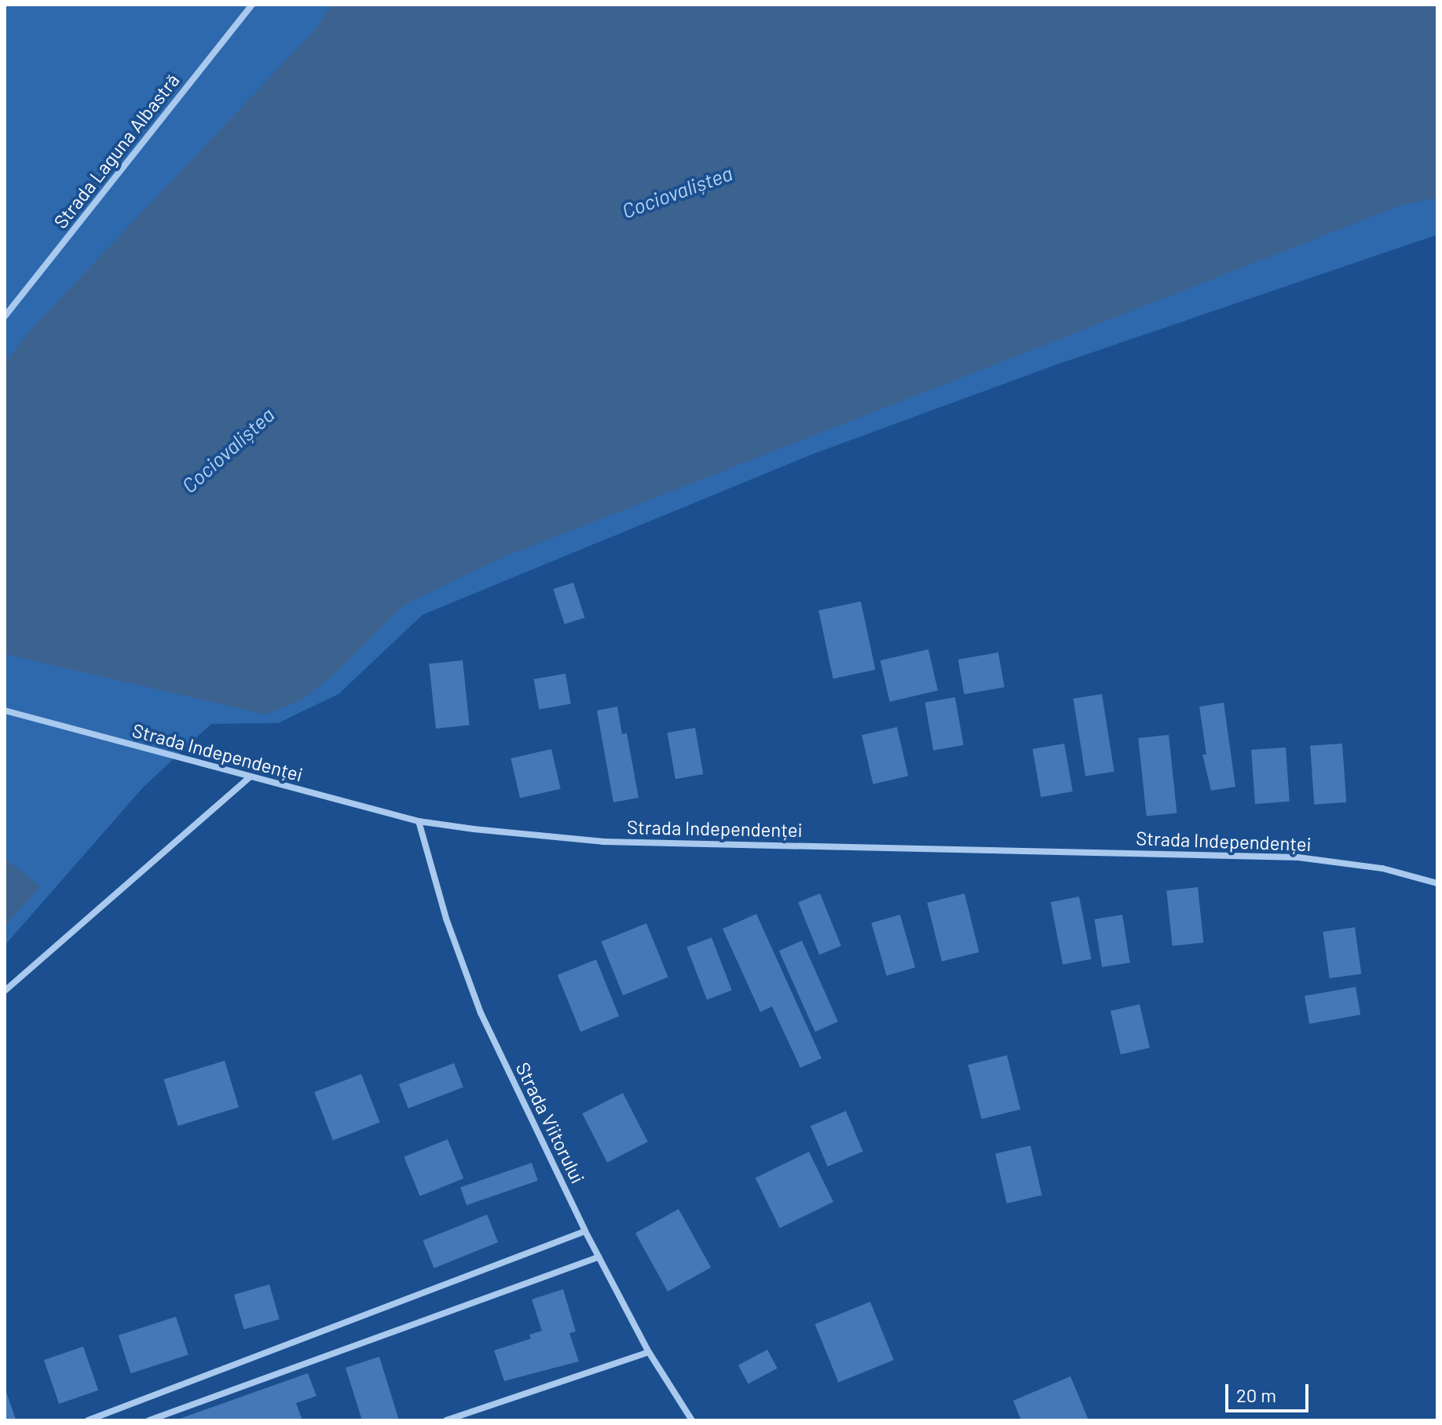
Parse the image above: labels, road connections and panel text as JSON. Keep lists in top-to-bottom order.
{
  "streets": {
    "street": ["Strada Laguna Albastră", "Strada Independenței", "Strada Viitorului"]
  },
  "crossings": [
    ["Strada Independenței", "Strada Viitorului"]
  ],
  "water": ["Cociovaliștea"],
  "scale_bar": "20 m"
}
